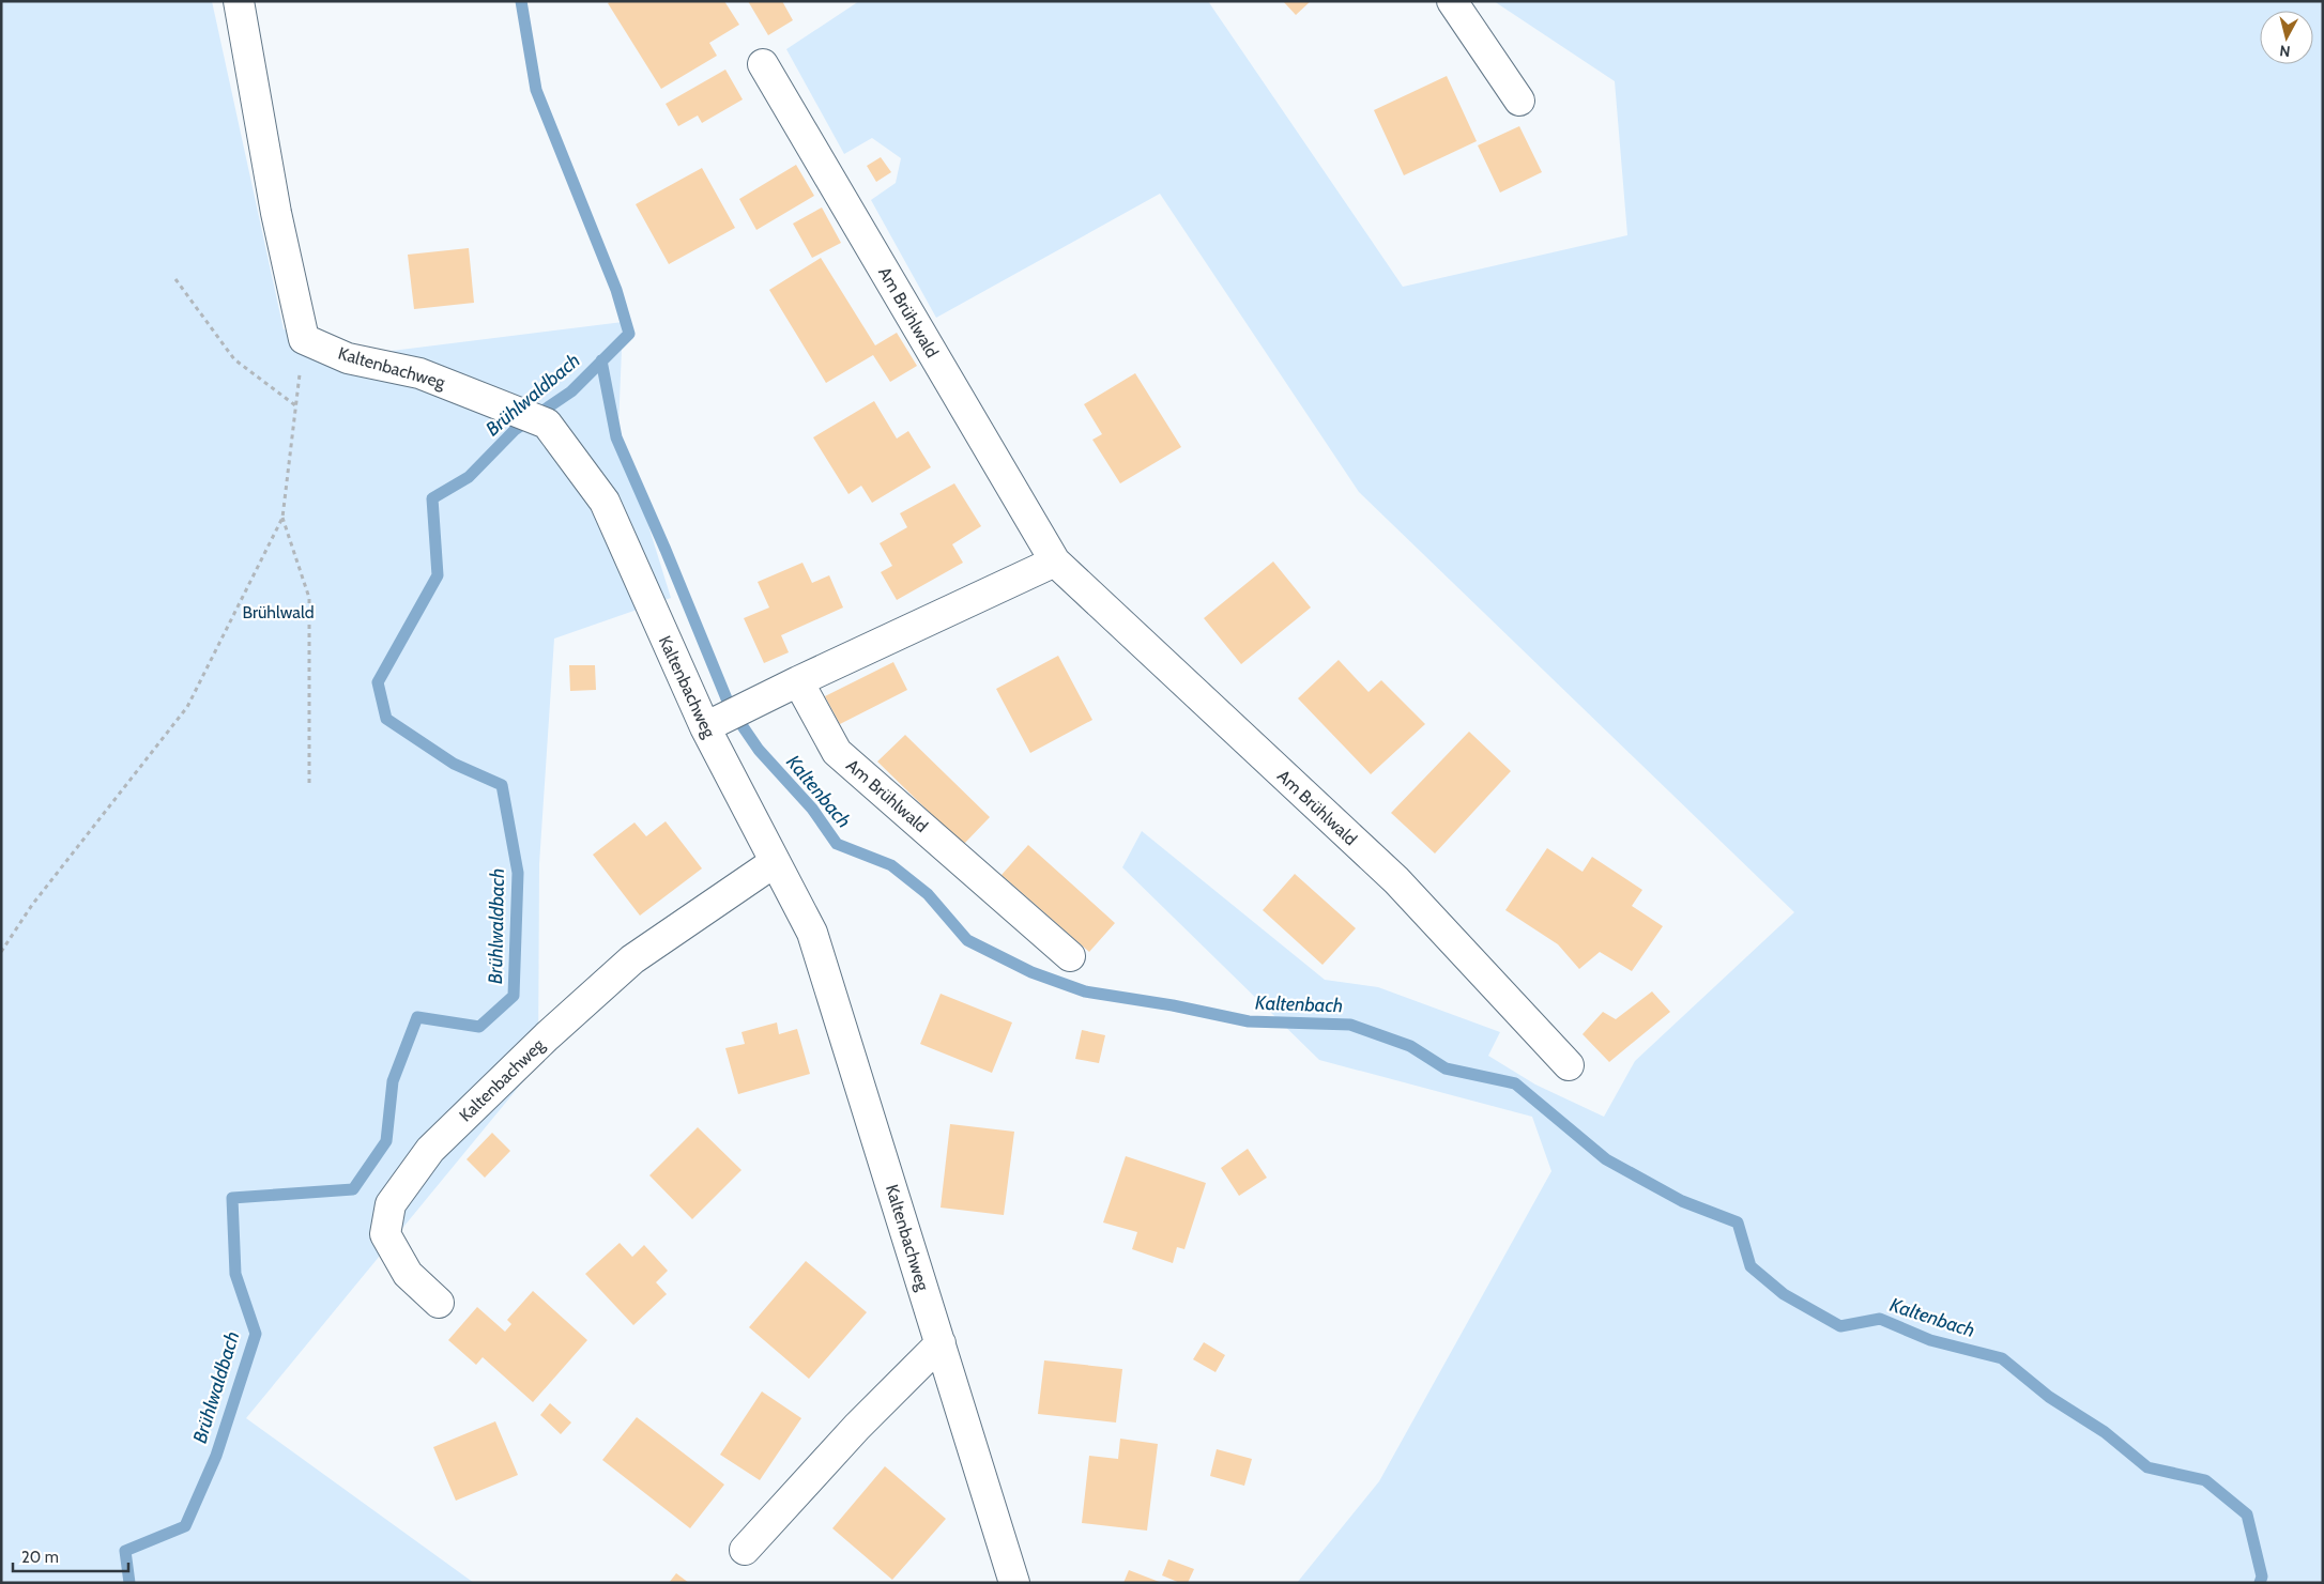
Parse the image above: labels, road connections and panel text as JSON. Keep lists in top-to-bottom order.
{
  "streets": {
    "street": ["Am Brühlwald", "Kaltenbachweg"]
  },
  "water": ["Brühlwaldbach", "Kaltenbach"],
  "parks": ["Brühlwald"],
  "scale_bar": "20 m",
  "north": "bottom"
}
